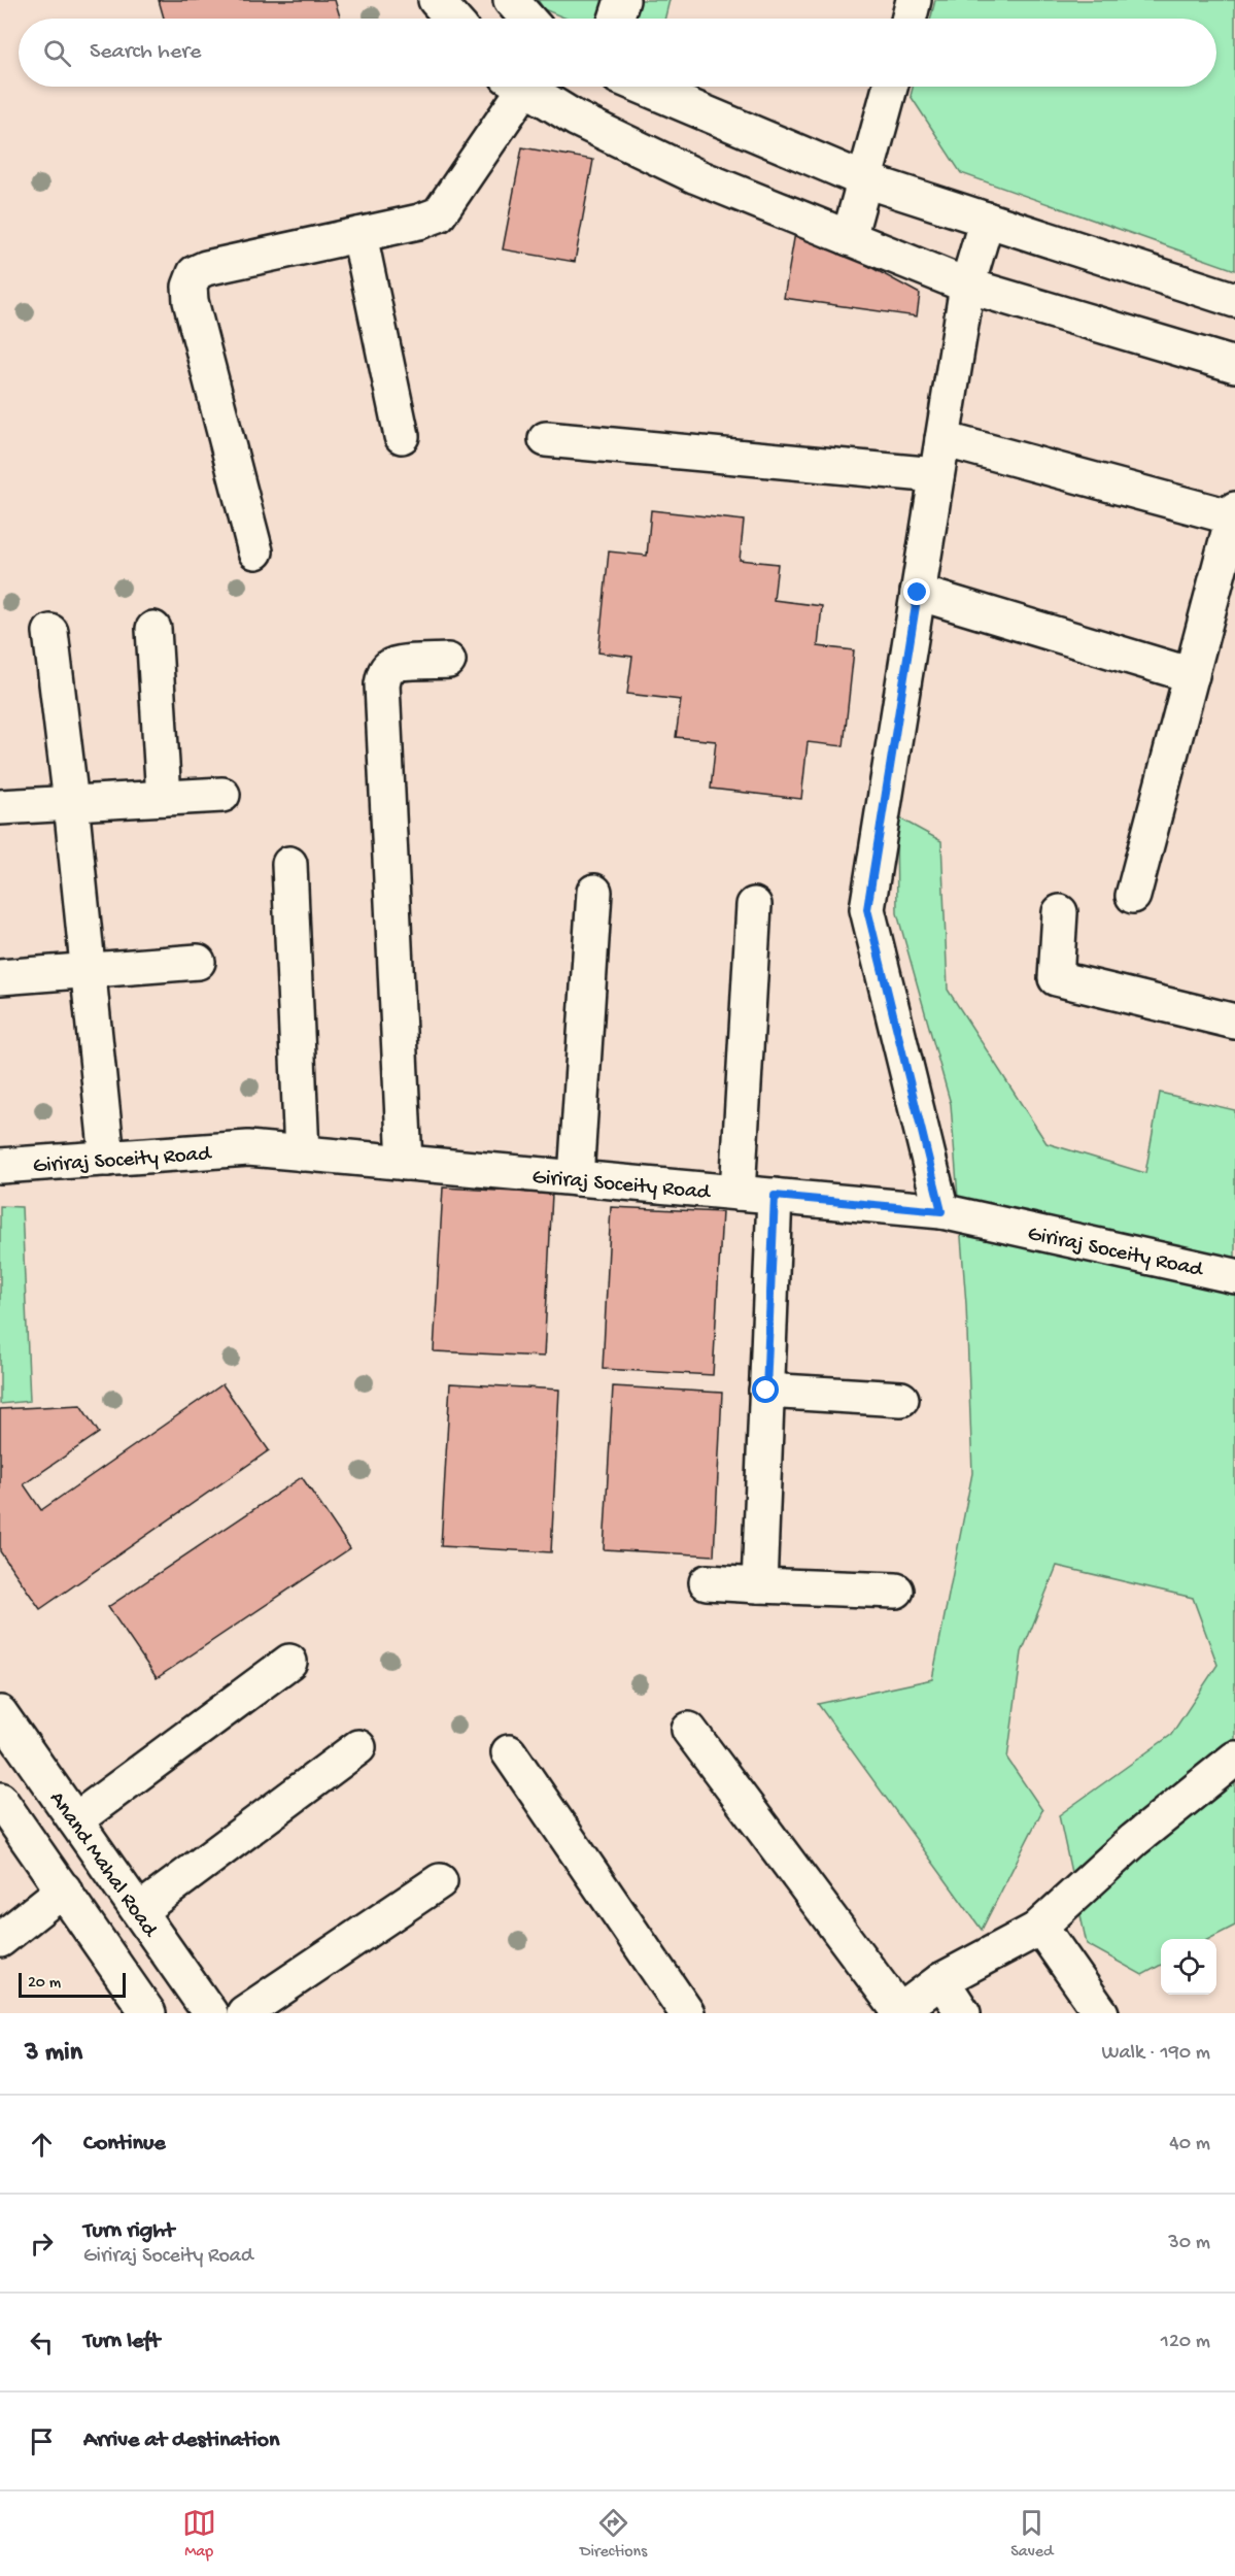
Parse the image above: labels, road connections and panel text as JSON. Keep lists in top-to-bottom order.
{
  "streets": {
    "street": ["Giriraj Soceity Road", "Anand Mahal Road"]
  },
  "scale_bar": "20 m",
  "page": {
    "search": "Search here",
    "scale": "20 m",
    "heading": ["3 min", "Walk · 190 m"],
    "list": [
      ["Continue", "40 m"],
      ["Turn right", "Giriraj Soceity Road", "30 m"],
      ["Turn left", "120 m"],
      "Arrive at destination"
    ],
    "nav": ["Map", "Directions", "Saved"]
  }
}
